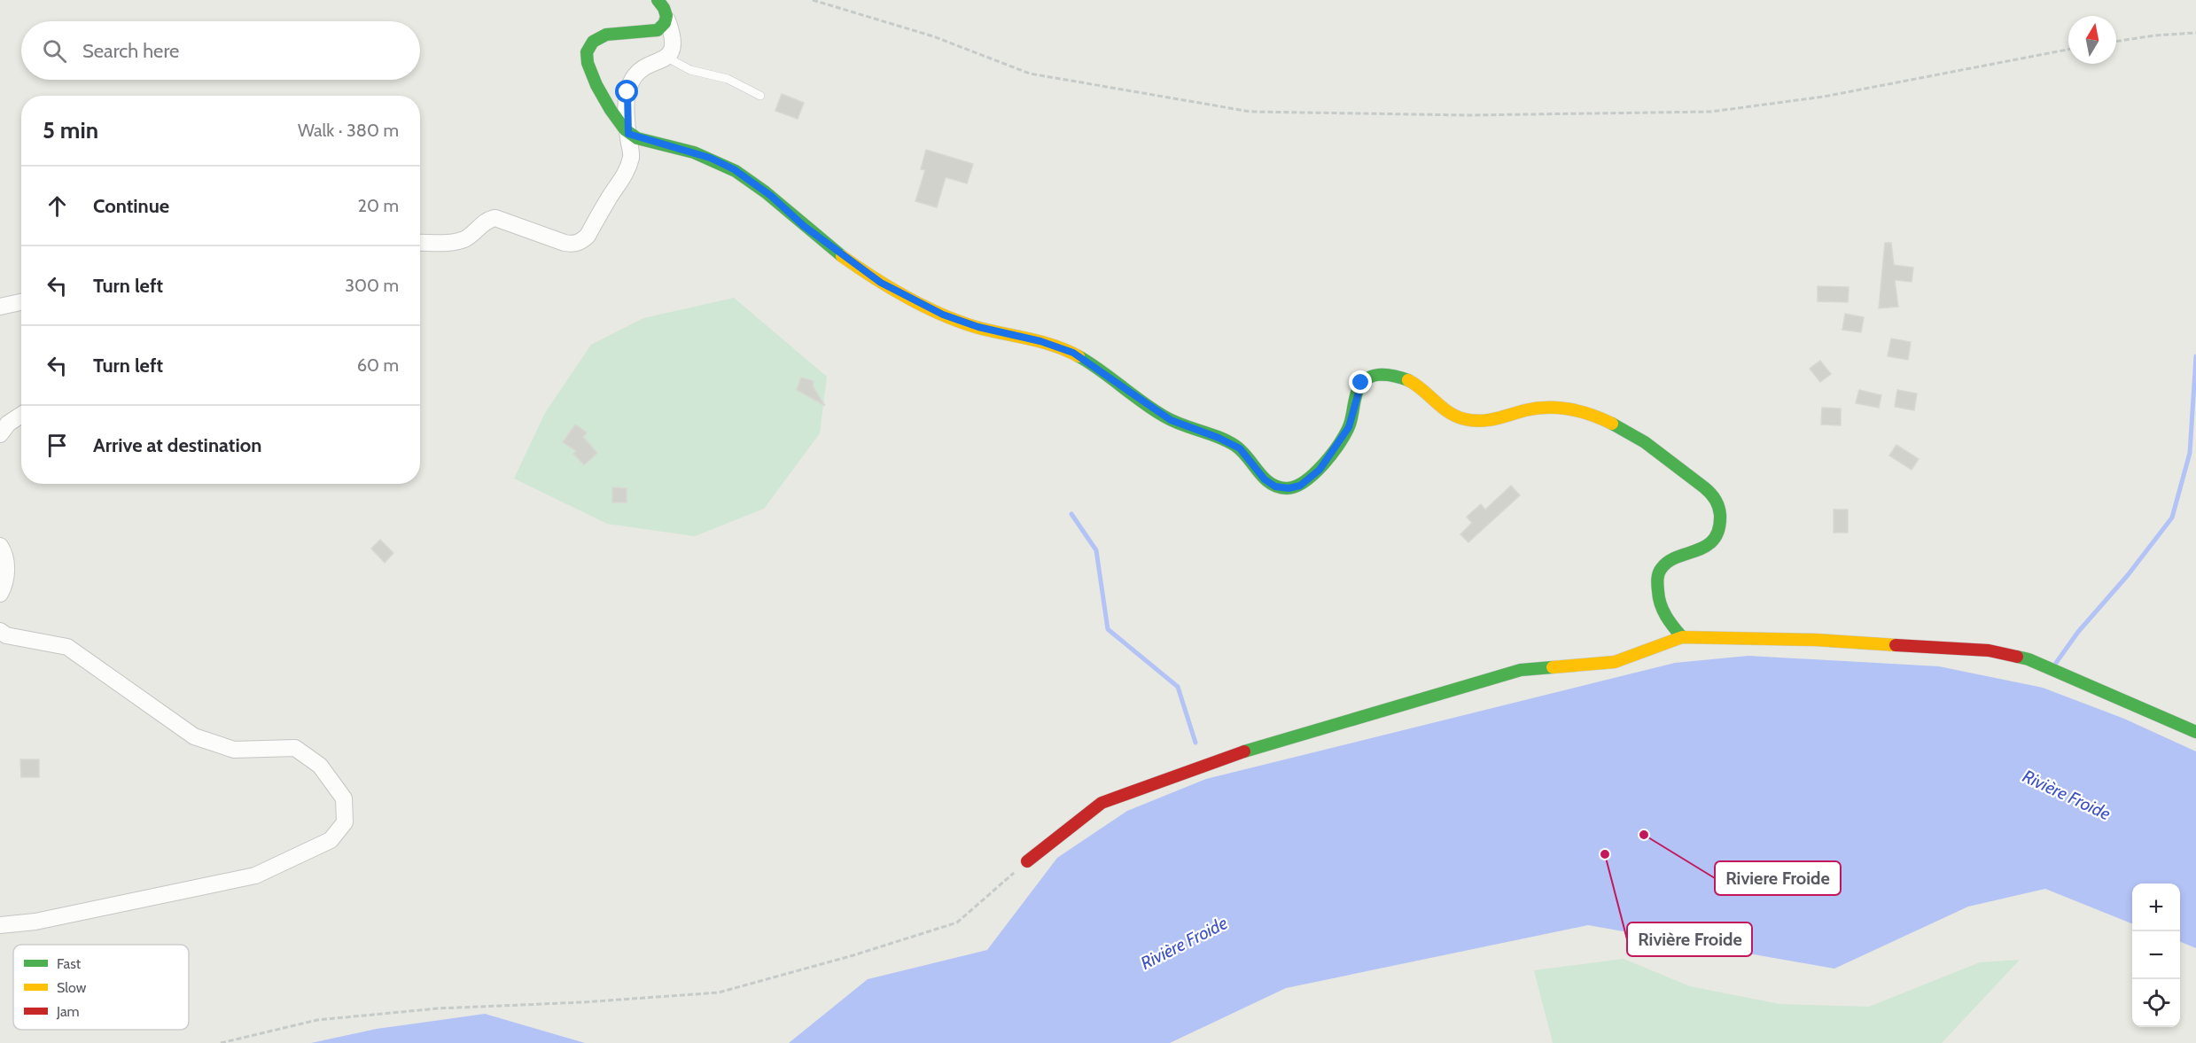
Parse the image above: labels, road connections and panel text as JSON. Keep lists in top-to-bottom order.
{
  "water": ["Rivière Froide"],
  "places": ["Riviere Froide", "Rivière Froide"],
  "legend": ["Fast", "Slow", "Jam"],
  "north": "top",
  "page": {
    "search": "Search here",
    "heading": ["5 min", "Walk · 380 m"],
    "list": [
      ["Continue", "20 m"],
      ["Turn left", "300 m"],
      ["Turn left", "60 m"],
      "Arrive at destination"
    ],
    "map_buttons": ["+", "−"]
  }
}
